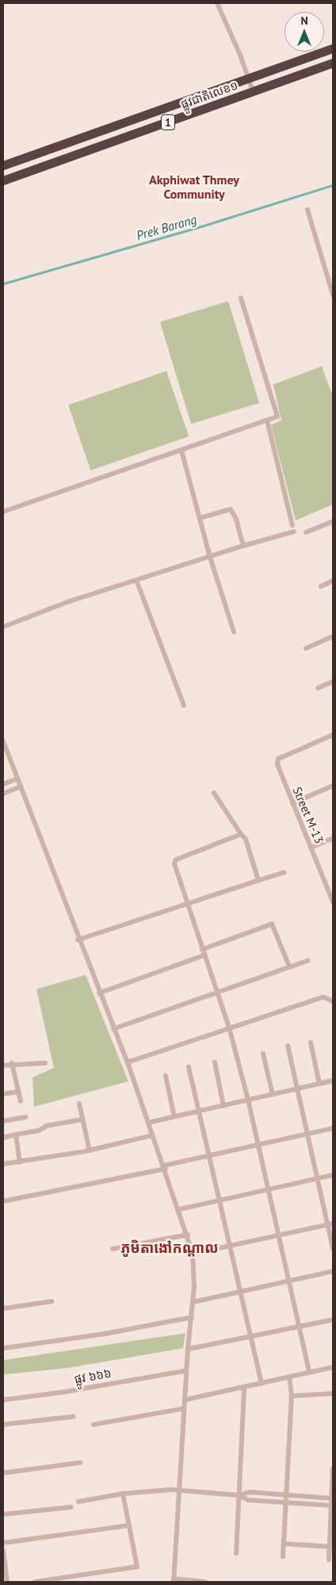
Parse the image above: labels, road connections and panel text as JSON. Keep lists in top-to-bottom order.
{
  "streets": {
    "highway": ["ផ្លូវជាតិលេខ១", "1"],
    "street": ["Street M-13", "ផ្លូវ ៦៦៦"]
  },
  "districts": ["Akphiwat Thmey Community", "ភូមិតាងៅកណ្តាល"],
  "water": ["Prek Barang"],
  "north": "top"
}
